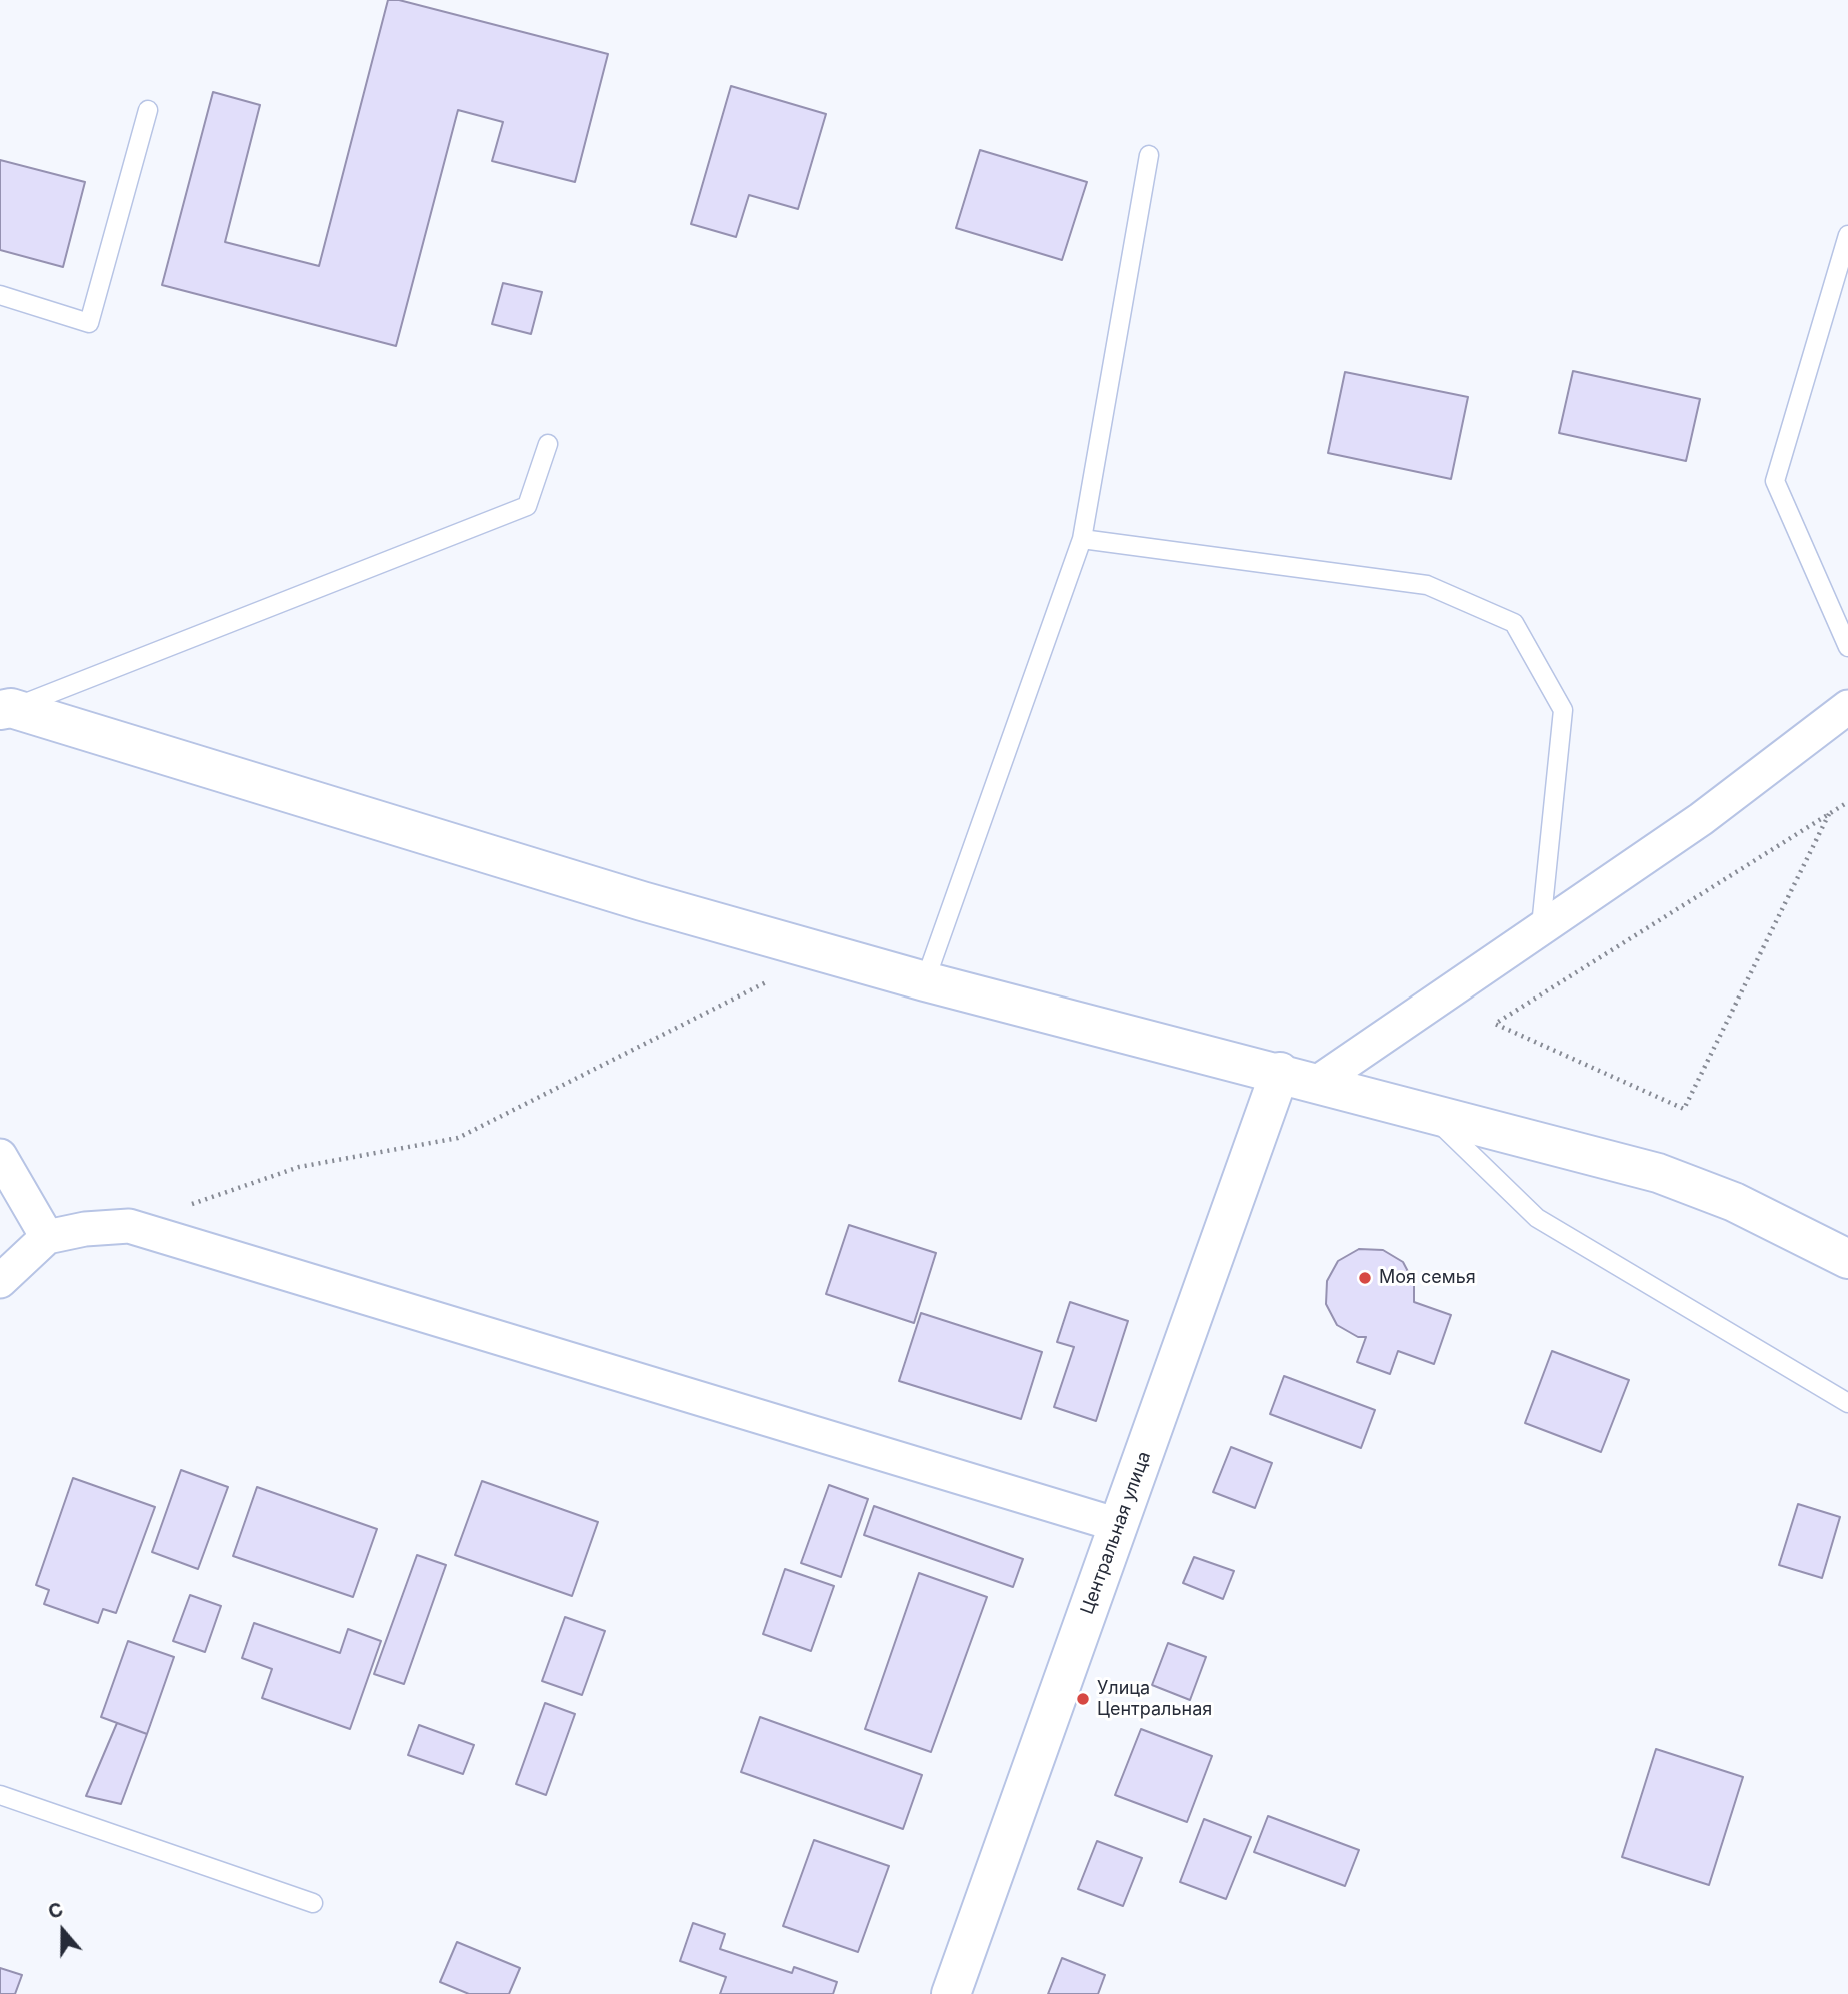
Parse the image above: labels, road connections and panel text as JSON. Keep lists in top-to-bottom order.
{
  "streets": {
    "street": ["Центральная улица"]
  },
  "places": ["Моя семья", "Улица Центральная"],
  "north": "top"
}
